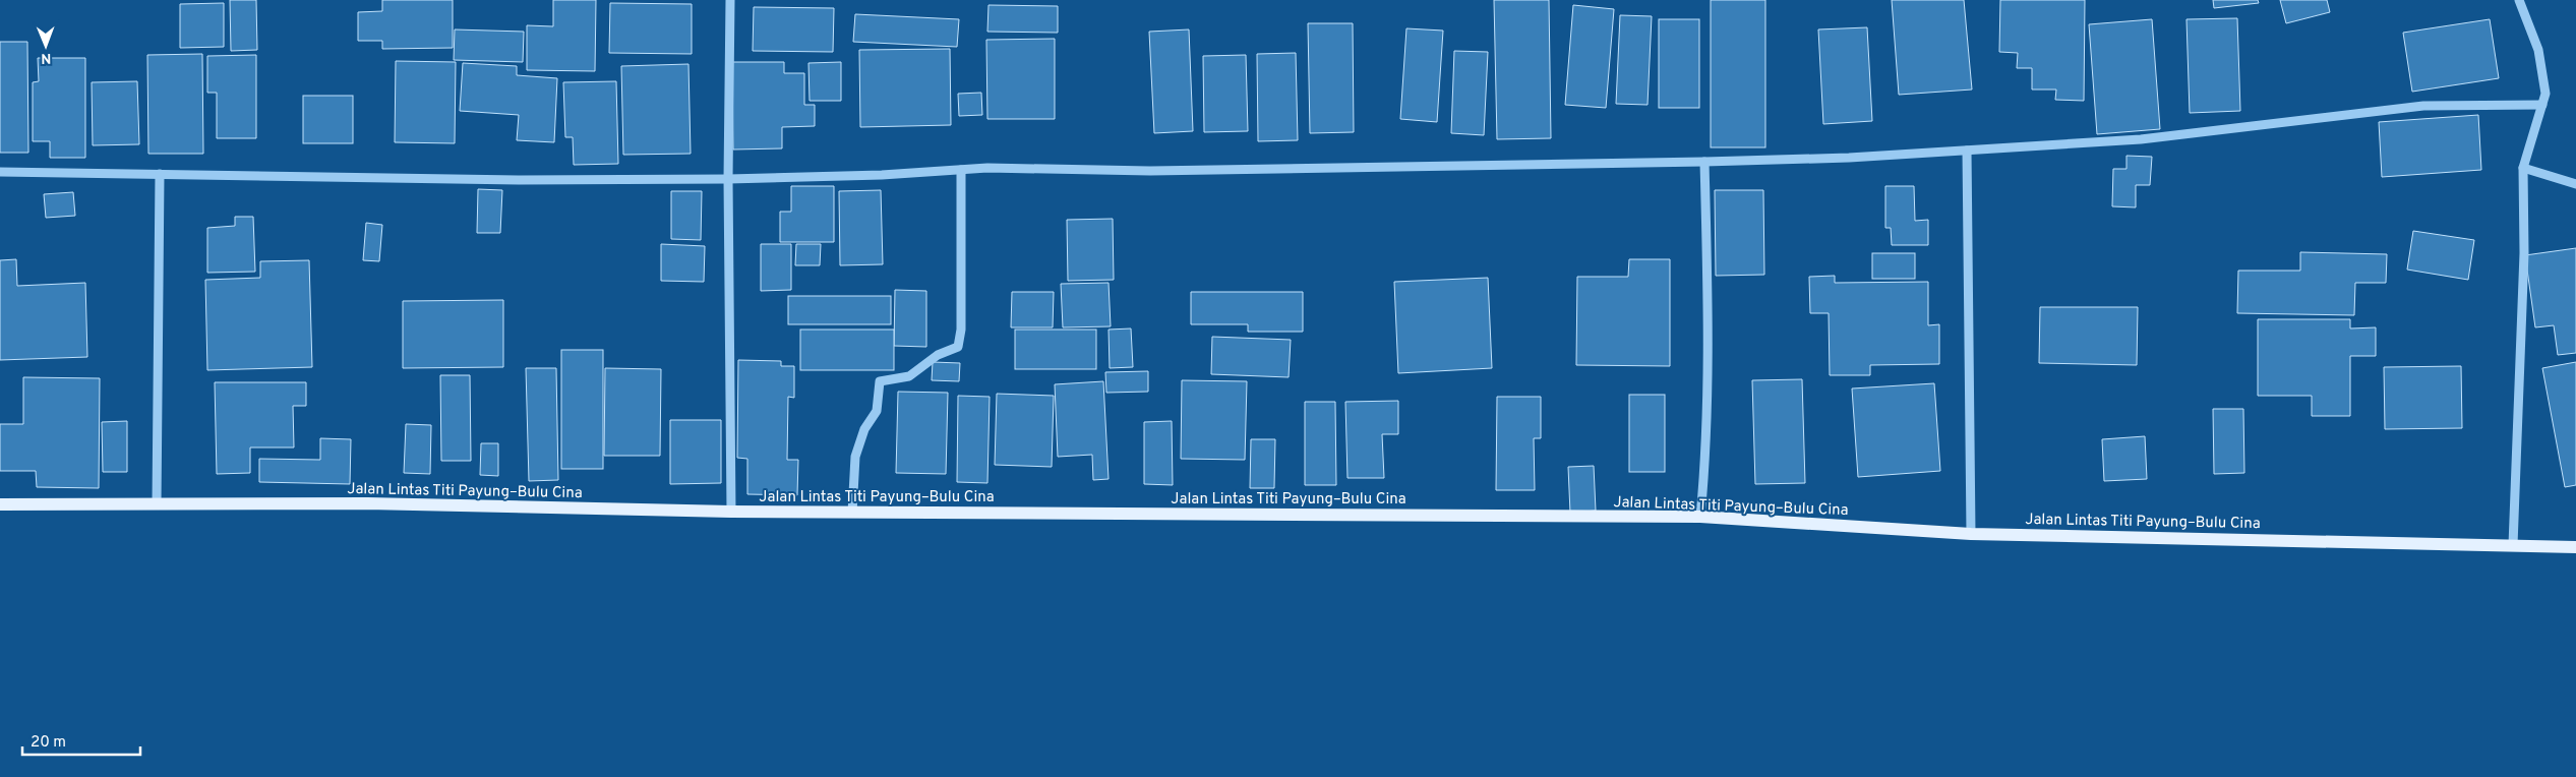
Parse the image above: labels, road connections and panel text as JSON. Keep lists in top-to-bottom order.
{
  "streets": {
    "main road": ["Jalan Lintas Titi Payung–Bulu Cina"]
  },
  "scale_bar": "20 m",
  "north": "bottom"
}
